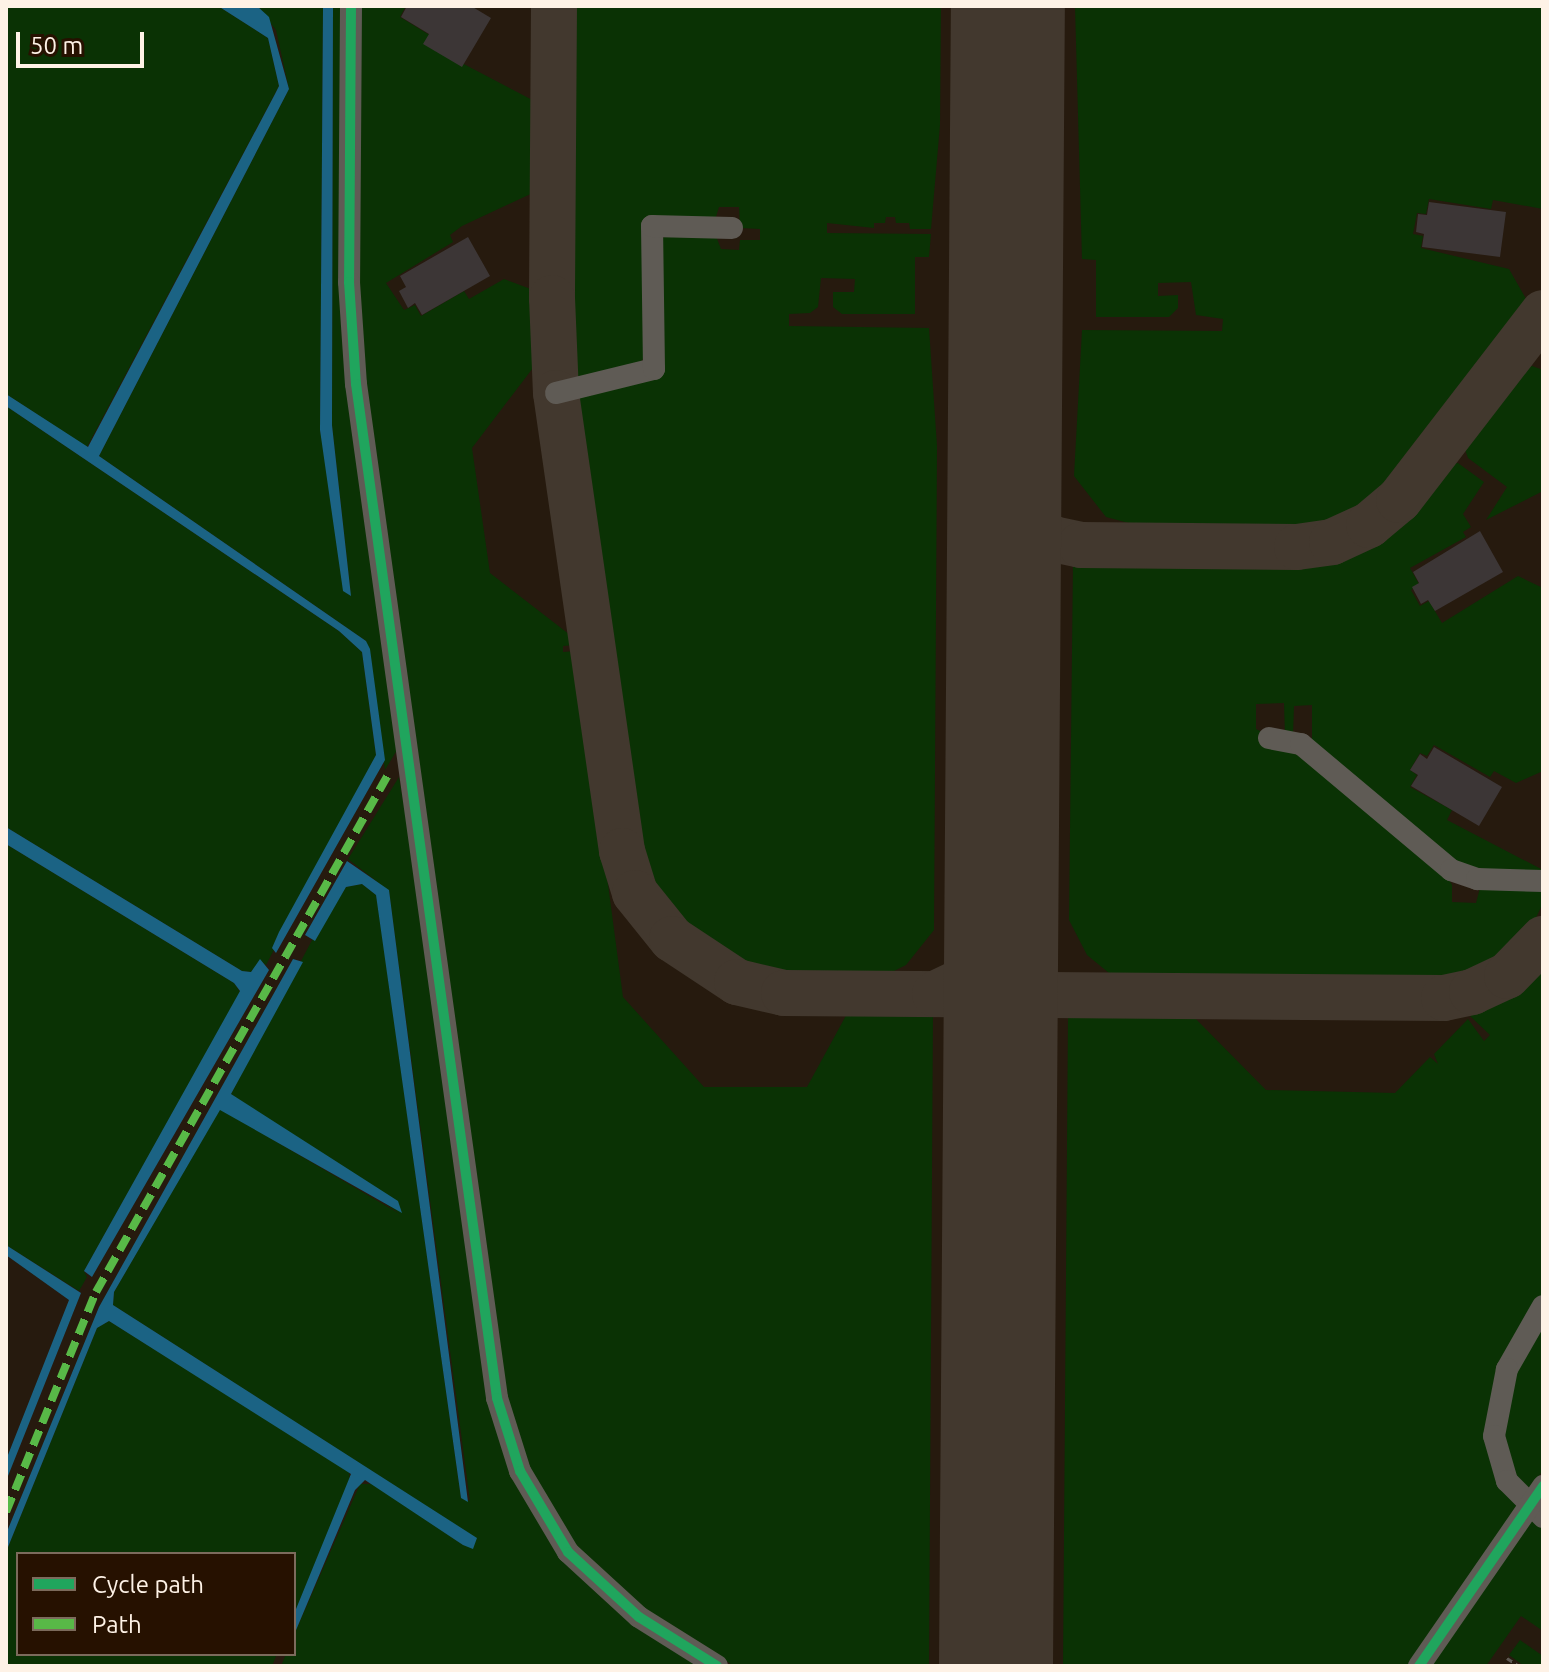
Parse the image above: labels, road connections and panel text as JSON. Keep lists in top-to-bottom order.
{
  "legend": ["Cycle path", "Path"],
  "scale_bar": "50 m"
}
